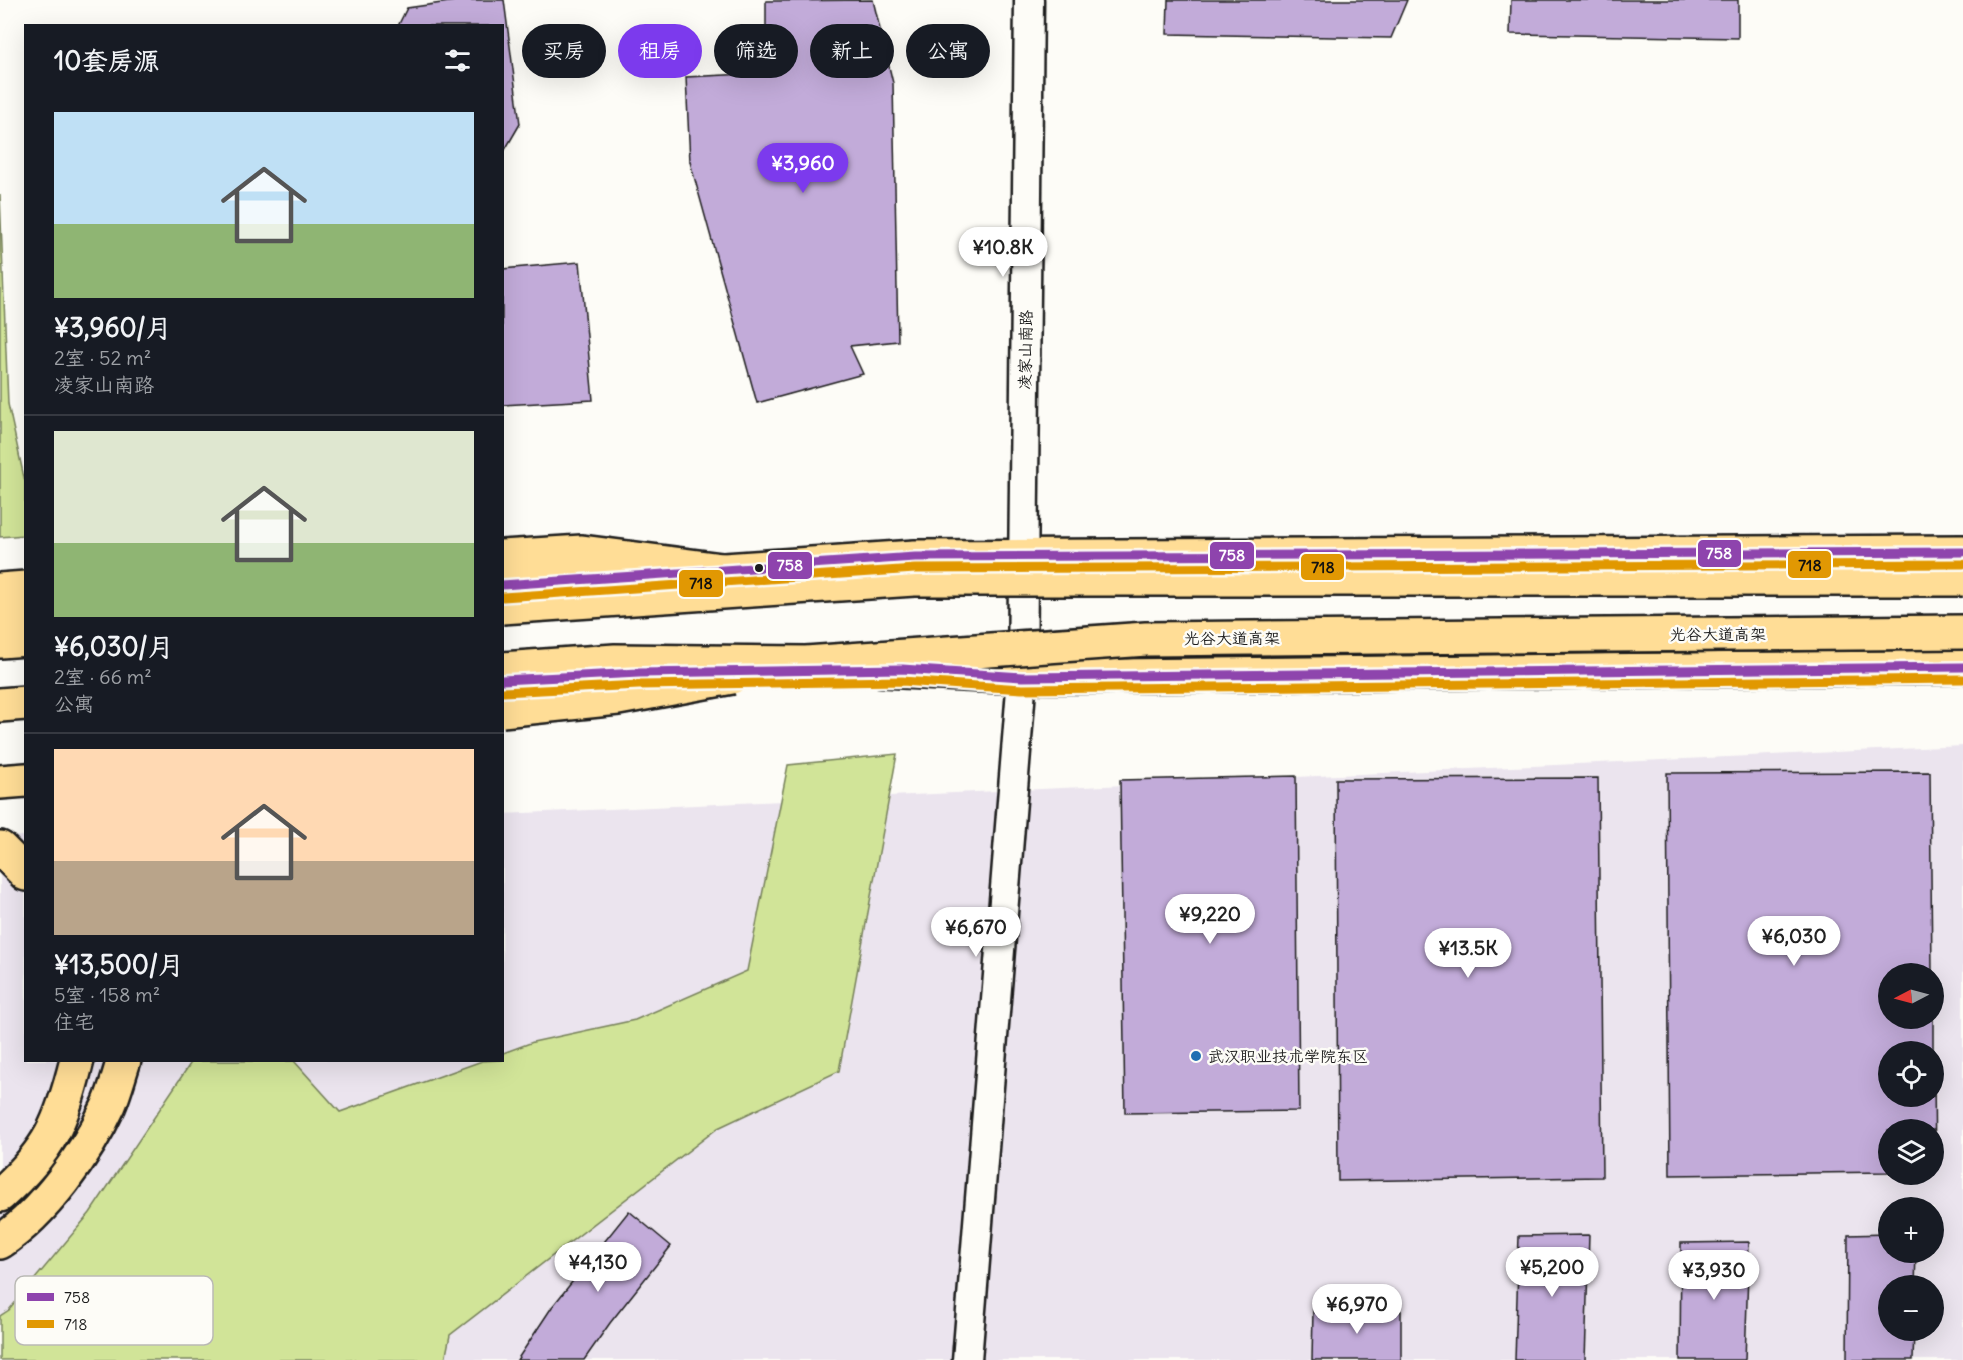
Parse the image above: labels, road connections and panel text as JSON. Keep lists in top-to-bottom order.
{
  "streets": {
    "main road": ["光谷大道高架"],
    "street": ["凌家山南路"]
  },
  "places": ["武汉职业技术学院东区"],
  "lines": ["transit line 758", "transit line 718"],
  "legend": ["758", "718"],
  "north": "left",
  "page": {
    "chip": [
      "买房",
      "租房",
      "筛选",
      "新上",
      "公寓"
    ],
    "heading": "10套房源",
    "list": [
      {
        "name": "¥3,960/月",
        "note": "2室 · 52 m² · 凌家山南路"
      },
      {
        "name": "¥6,030/月",
        "note": "2室 · 66 m² · 公寓"
      },
      {
        "name": "¥13,500/月",
        "note": "5室 · 158 m² · 住宅"
      }
    ],
    "price": [
      "¥3,960",
      "¥10.8K",
      "¥9,220",
      "¥6,670",
      "¥6,030",
      "¥13.5K",
      "¥4,130",
      "¥5,200",
      "¥3,930",
      "¥6,970"
    ],
    "map_buttons": ["+", "−"]
  }
}
